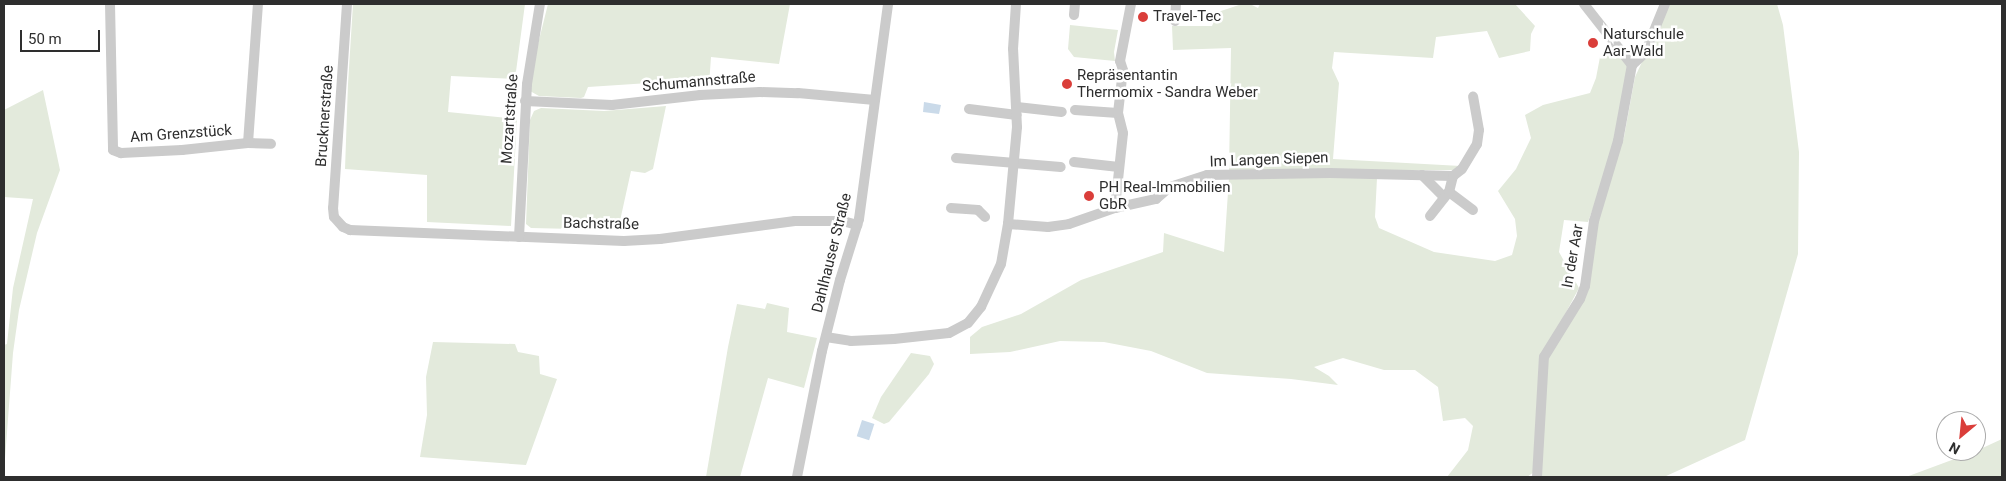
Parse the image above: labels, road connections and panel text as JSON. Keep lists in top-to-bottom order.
{
  "streets": {
    "street": [
      "Schumannstraße",
      "Brucknerstraße",
      "Mozartstraße",
      "Am Grenzstück",
      "Im Langen Siepen",
      "Bachstraße",
      "Dahlhauser Straße",
      "In der Aar"
    ]
  },
  "crossings": [
    ["Schumannstraße", "Mozartstraße"],
    ["Schumannstraße", "Dahlhauser Straße"],
    ["Brucknerstraße", "Bachstraße"],
    ["Mozartstraße", "Bachstraße"],
    ["Bachstraße", "Dahlhauser Straße"]
  ],
  "places": [
    "Travel-Tec",
    "Naturschule Aar-Wald",
    "Repräsentantin Thermomix - Sandra Weber",
    "PH Real-Immobilien GbR"
  ],
  "scale_bar": "50 m",
  "north": "bottom left"
}
